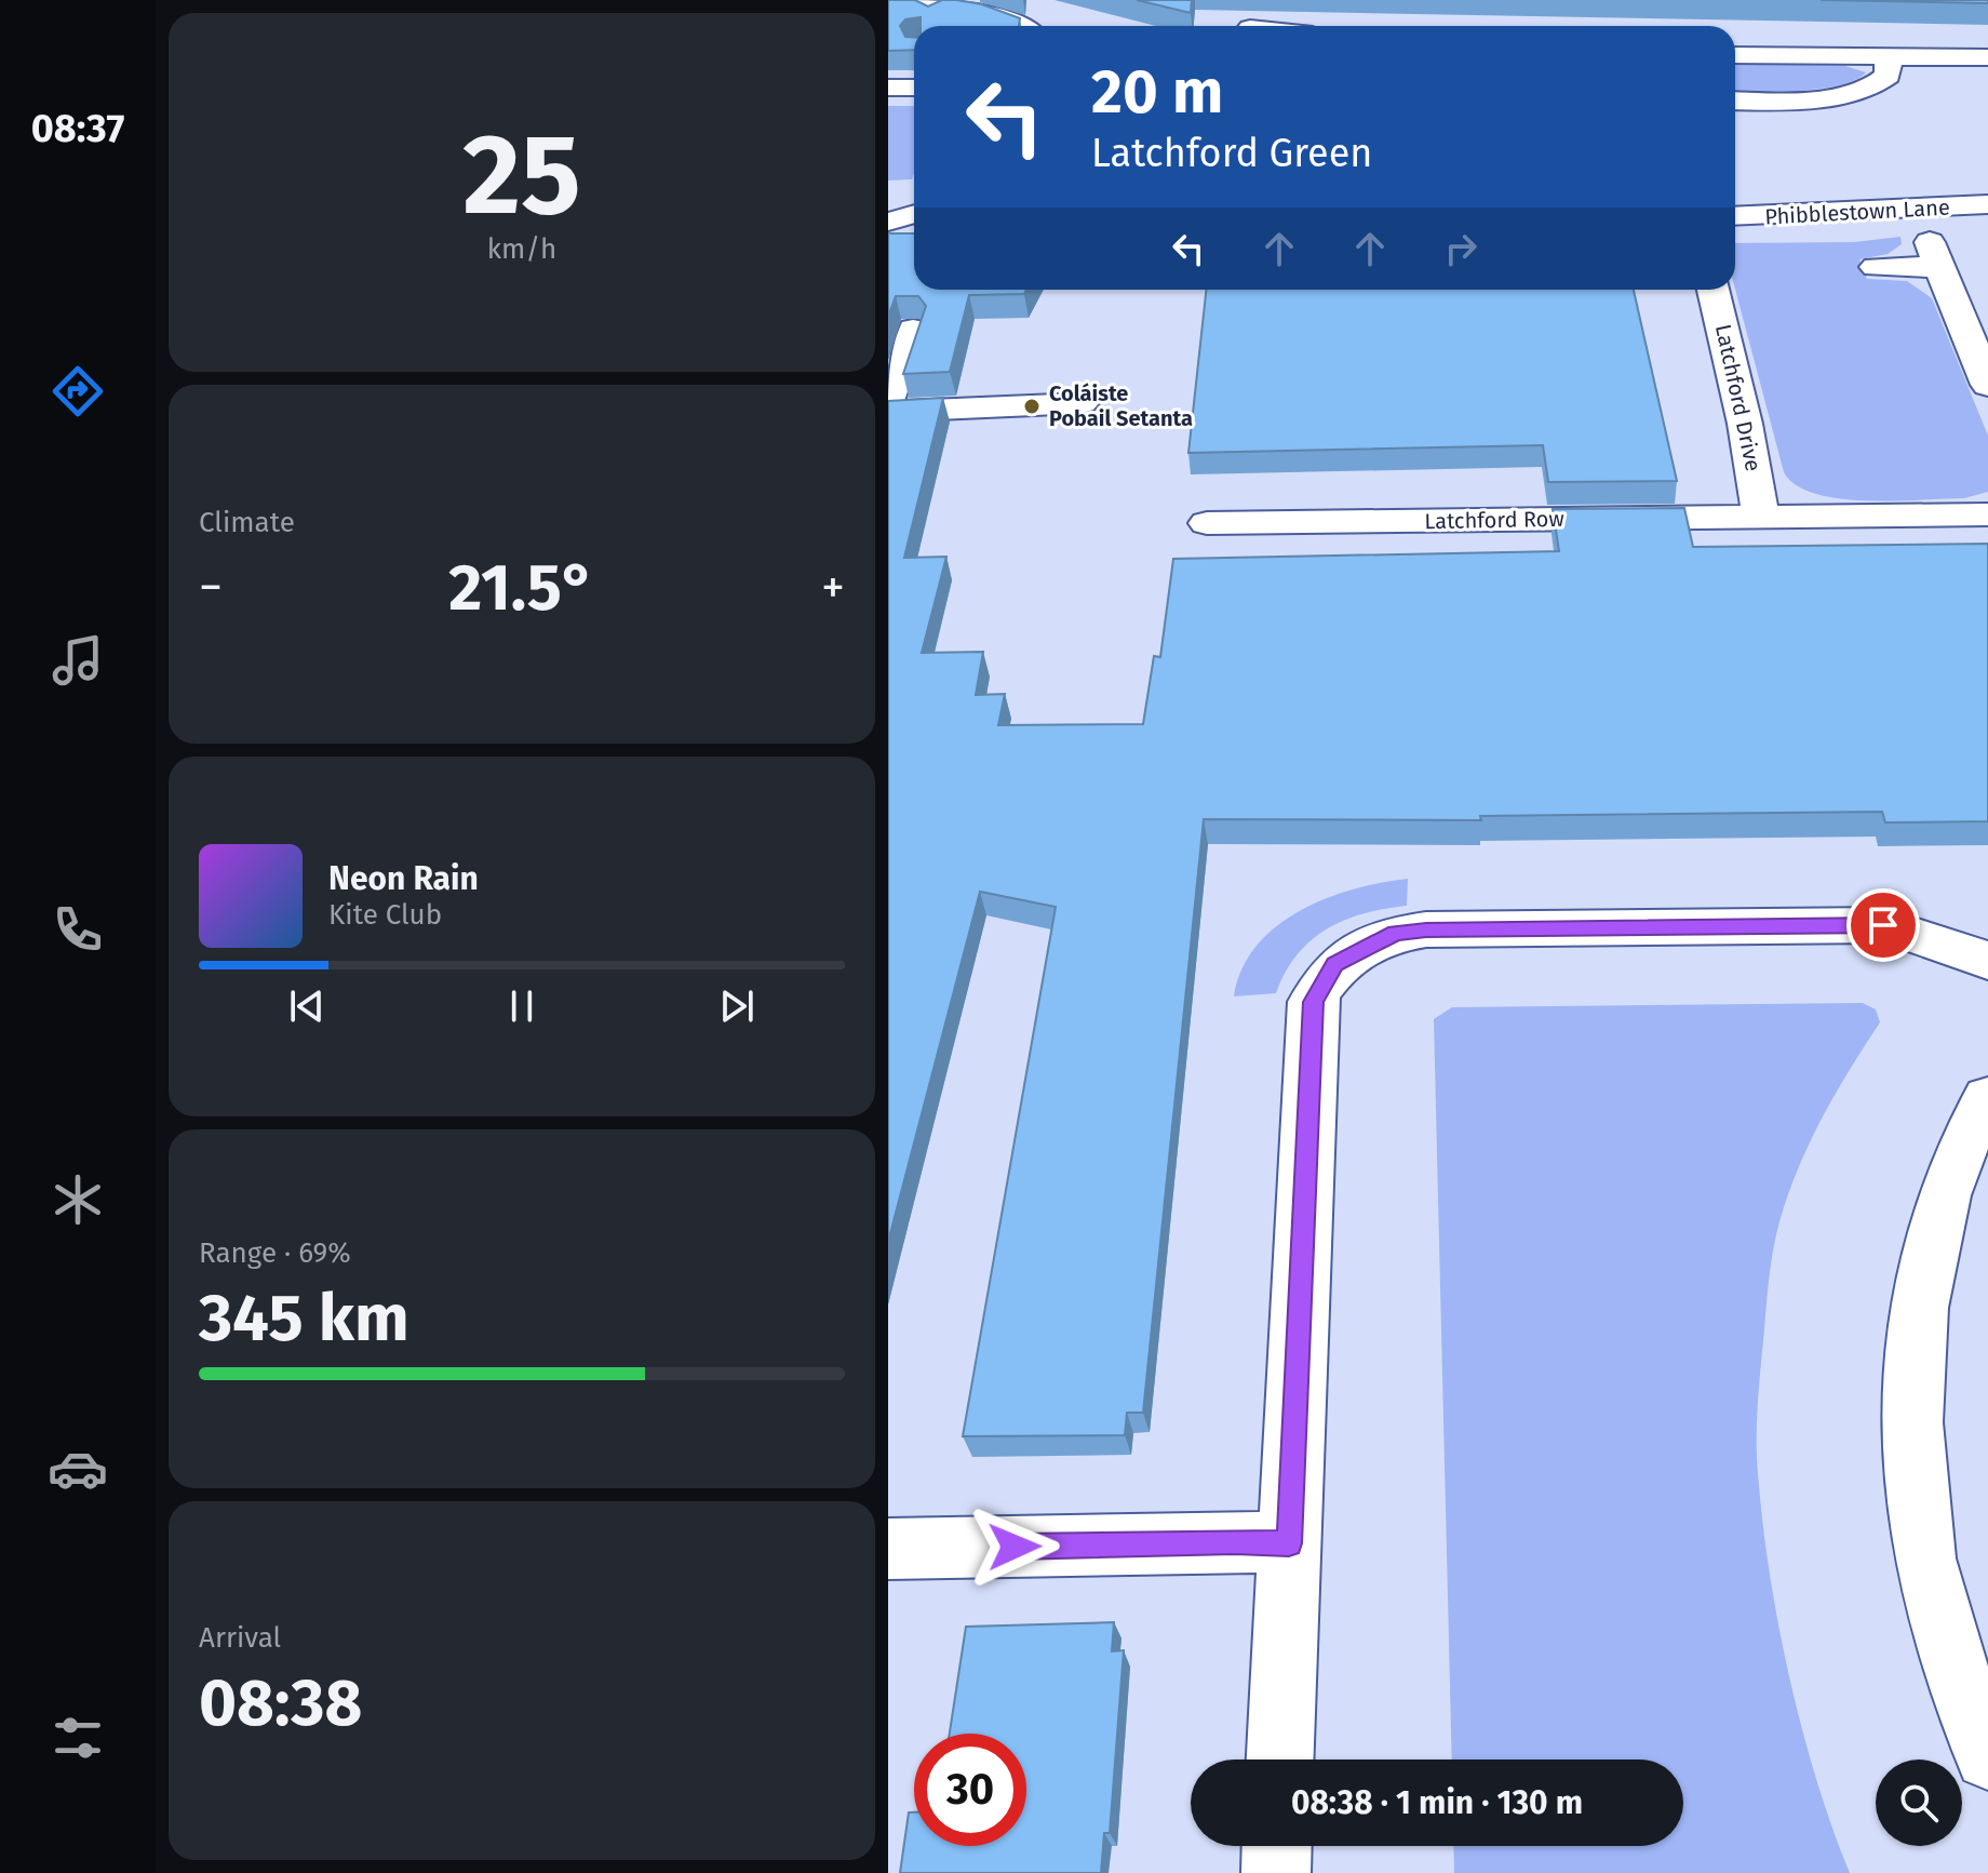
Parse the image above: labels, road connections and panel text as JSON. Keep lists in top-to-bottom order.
{
  "streets": {
    "street": ["Phibblestown Lane", "Latchford Drive", "Latchford Row"]
  },
  "crossings": [
    ["Latchford Drive", "Latchford Row"]
  ],
  "places": ["Coláiste Pobail Setanta"],
  "page": {
    "tabs": "08:37",
    "tile": [
      ["25", "km/h"],
      "Climate",
      ["Range · 69%", "345 km"],
      ["Arrival", "08:38"]
    ],
    "turn": ["20 m", "Latchford Green"],
    "heat": ["−", "21.5°", "+"],
    "song": ["Neon Rain", "Kite Club"],
    "limit": "30",
    "trip": "08:38 · 1 min · 130 m"
  }
}
